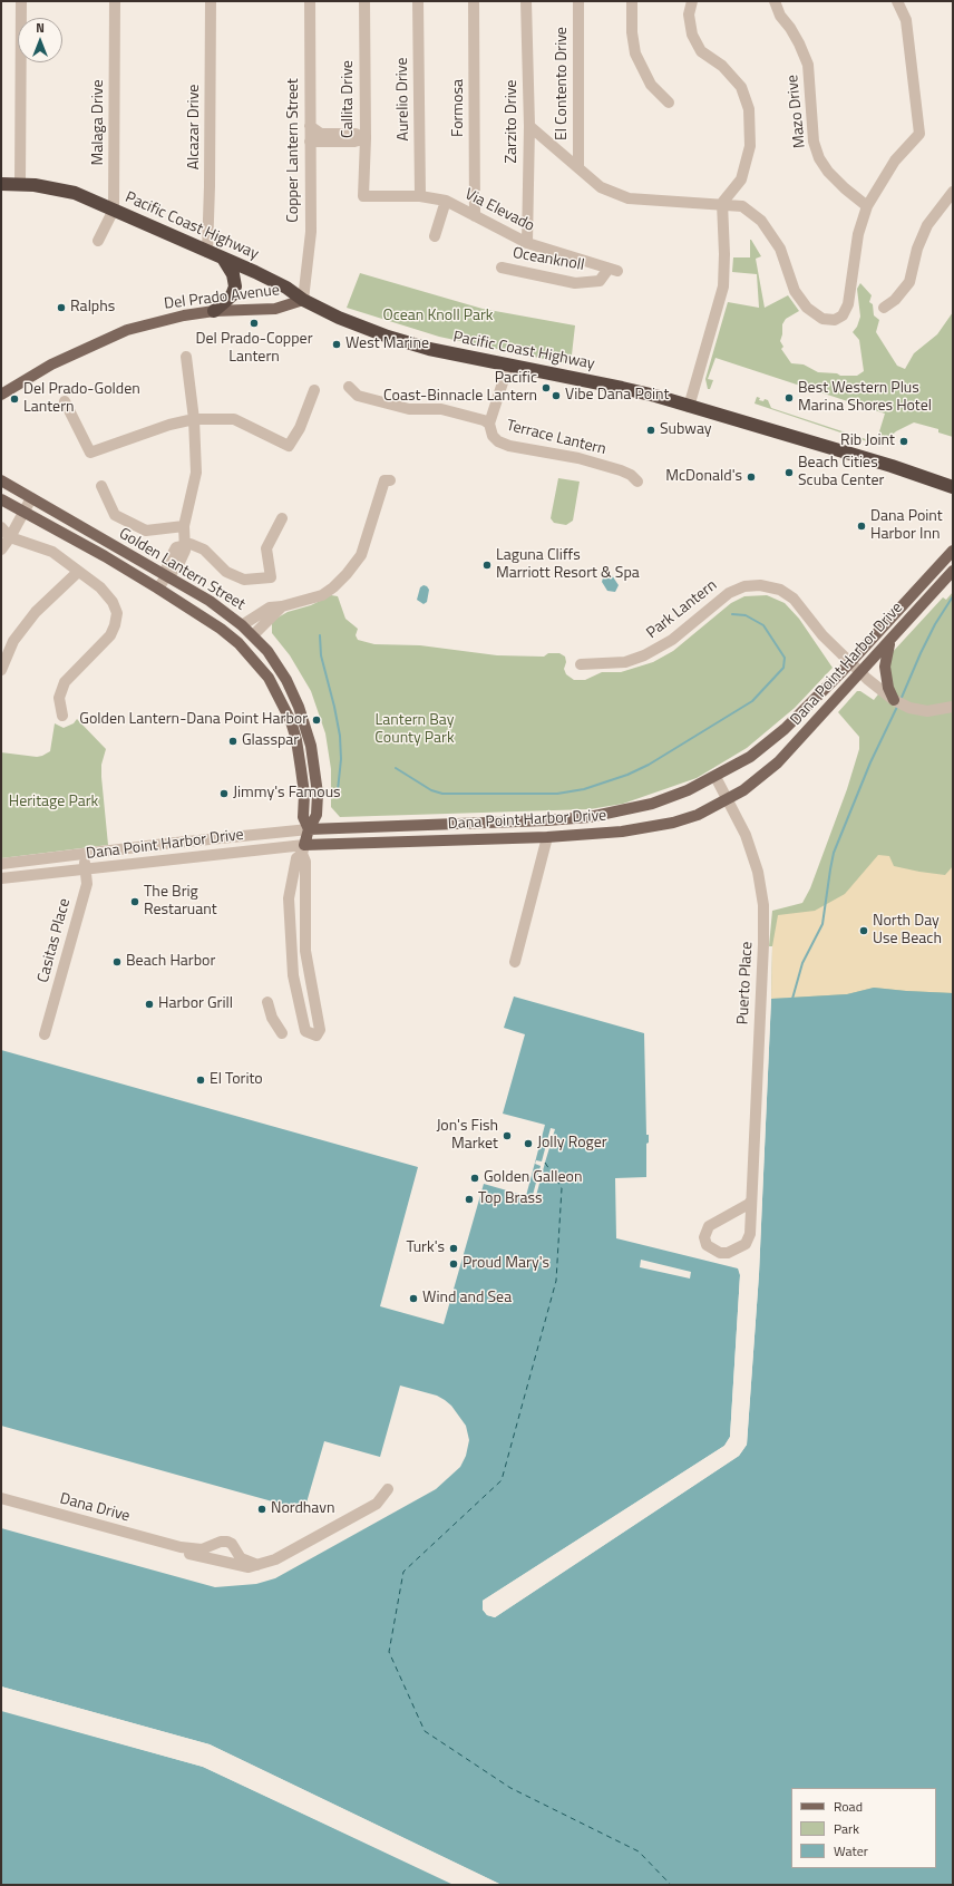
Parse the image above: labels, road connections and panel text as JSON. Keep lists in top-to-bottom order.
{
  "streets": {
    "highway": ["Pacific Coast Highway"],
    "main road": ["Del Prado Avenue", "Golden Lantern Street", "Dana Point Harbor Drive"],
    "street": [
      "El Contento Drive",
      "Callita Drive",
      "Aurelio Drive",
      "Formosa",
      "Mazo Drive",
      "Zarzito Drive",
      "Malaga Drive",
      "Alcazar Drive",
      "Copper Lantern Street",
      "Via Elevado",
      "Oceanknoll",
      "Terrace Lantern",
      "Park Lantern",
      "Casitas Place",
      "Puerto Place",
      "Dana Drive"
    ]
  },
  "crossings": [
    ["Callita Drive", "Via Elevado"],
    ["Aurelio Drive", "Via Elevado"],
    ["Formosa", "Via Elevado"],
    ["Zarzito Drive", "Via Elevado"],
    ["Malaga Drive", "Pacific Coast Highway"],
    ["Alcazar Drive", "Pacific Coast Highway"],
    ["Copper Lantern Street", "Pacific Coast Highway"],
    ["Copper Lantern Street", "Del Prado Avenue"],
    ["Via Elevado", "Oceanknoll"],
    ["Pacific Coast Highway", "Del Prado Avenue"],
    ["Golden Lantern Street", "Dana Point Harbor Drive"],
    ["Park Lantern", "Dana Point Harbor Drive"],
    ["Dana Point Harbor Drive", "Casitas Place"],
    ["Dana Point Harbor Drive", "Puerto Place"]
  ],
  "parks": ["Ocean Knoll Park", "Lantern Bay County Park", "Heritage Park"],
  "places": [
    "Ralphs",
    "Del Prado-Copper Lantern",
    "West Marine",
    "Pacific Coast-Binnacle Lantern",
    "Vibe Dana Point",
    "Best Western Plus Marina Shores Hotel",
    "Del Prado-Golden Lantern",
    "Subway",
    "Rib Joint",
    "Beach Cities Scuba Center",
    "McDonald's",
    "Dana Point Harbor Inn",
    "Laguna Cliffs Marriott Resort & Spa",
    "Golden Lantern-Dana Point Harbor",
    "Glasspar",
    "Jimmy's Famous",
    "The Brig Restaruant",
    "North Day Use Beach",
    "Beach Harbor",
    "Harbor Grill",
    "El Torito",
    "Jon's Fish Market",
    "Jolly Roger",
    "Golden Galleon",
    "Top Brass",
    "Turk's",
    "Proud Mary's",
    "Wind and Sea",
    "Nordhavn"
  ],
  "legend": ["Road", "Park", "Water"],
  "north": "top"
}
